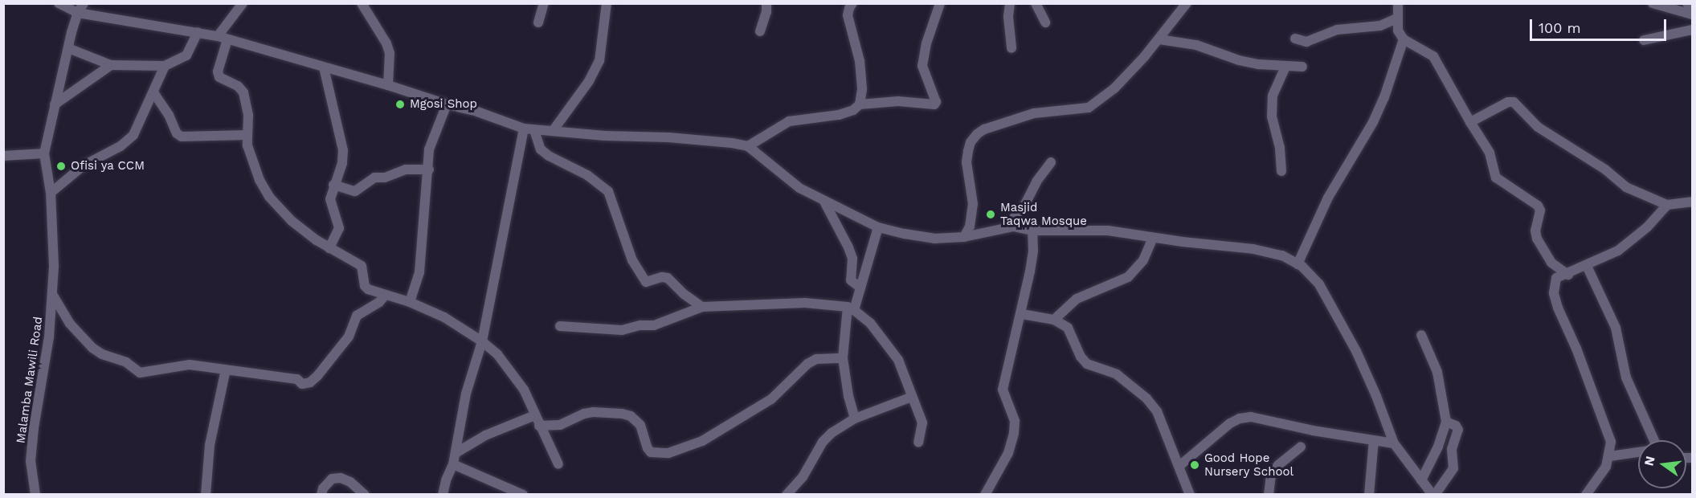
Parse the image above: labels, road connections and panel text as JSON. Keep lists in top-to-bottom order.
{
  "streets": {
    "street": ["Malamba Mawili Road"]
  },
  "places": [
    "Mgosi Shop",
    "Ofisi ya CCM",
    "Masjid Taqwa Mosque",
    "Good Hope Nursery School"
  ],
  "scale_bar": "100 m",
  "north": "left"
}
